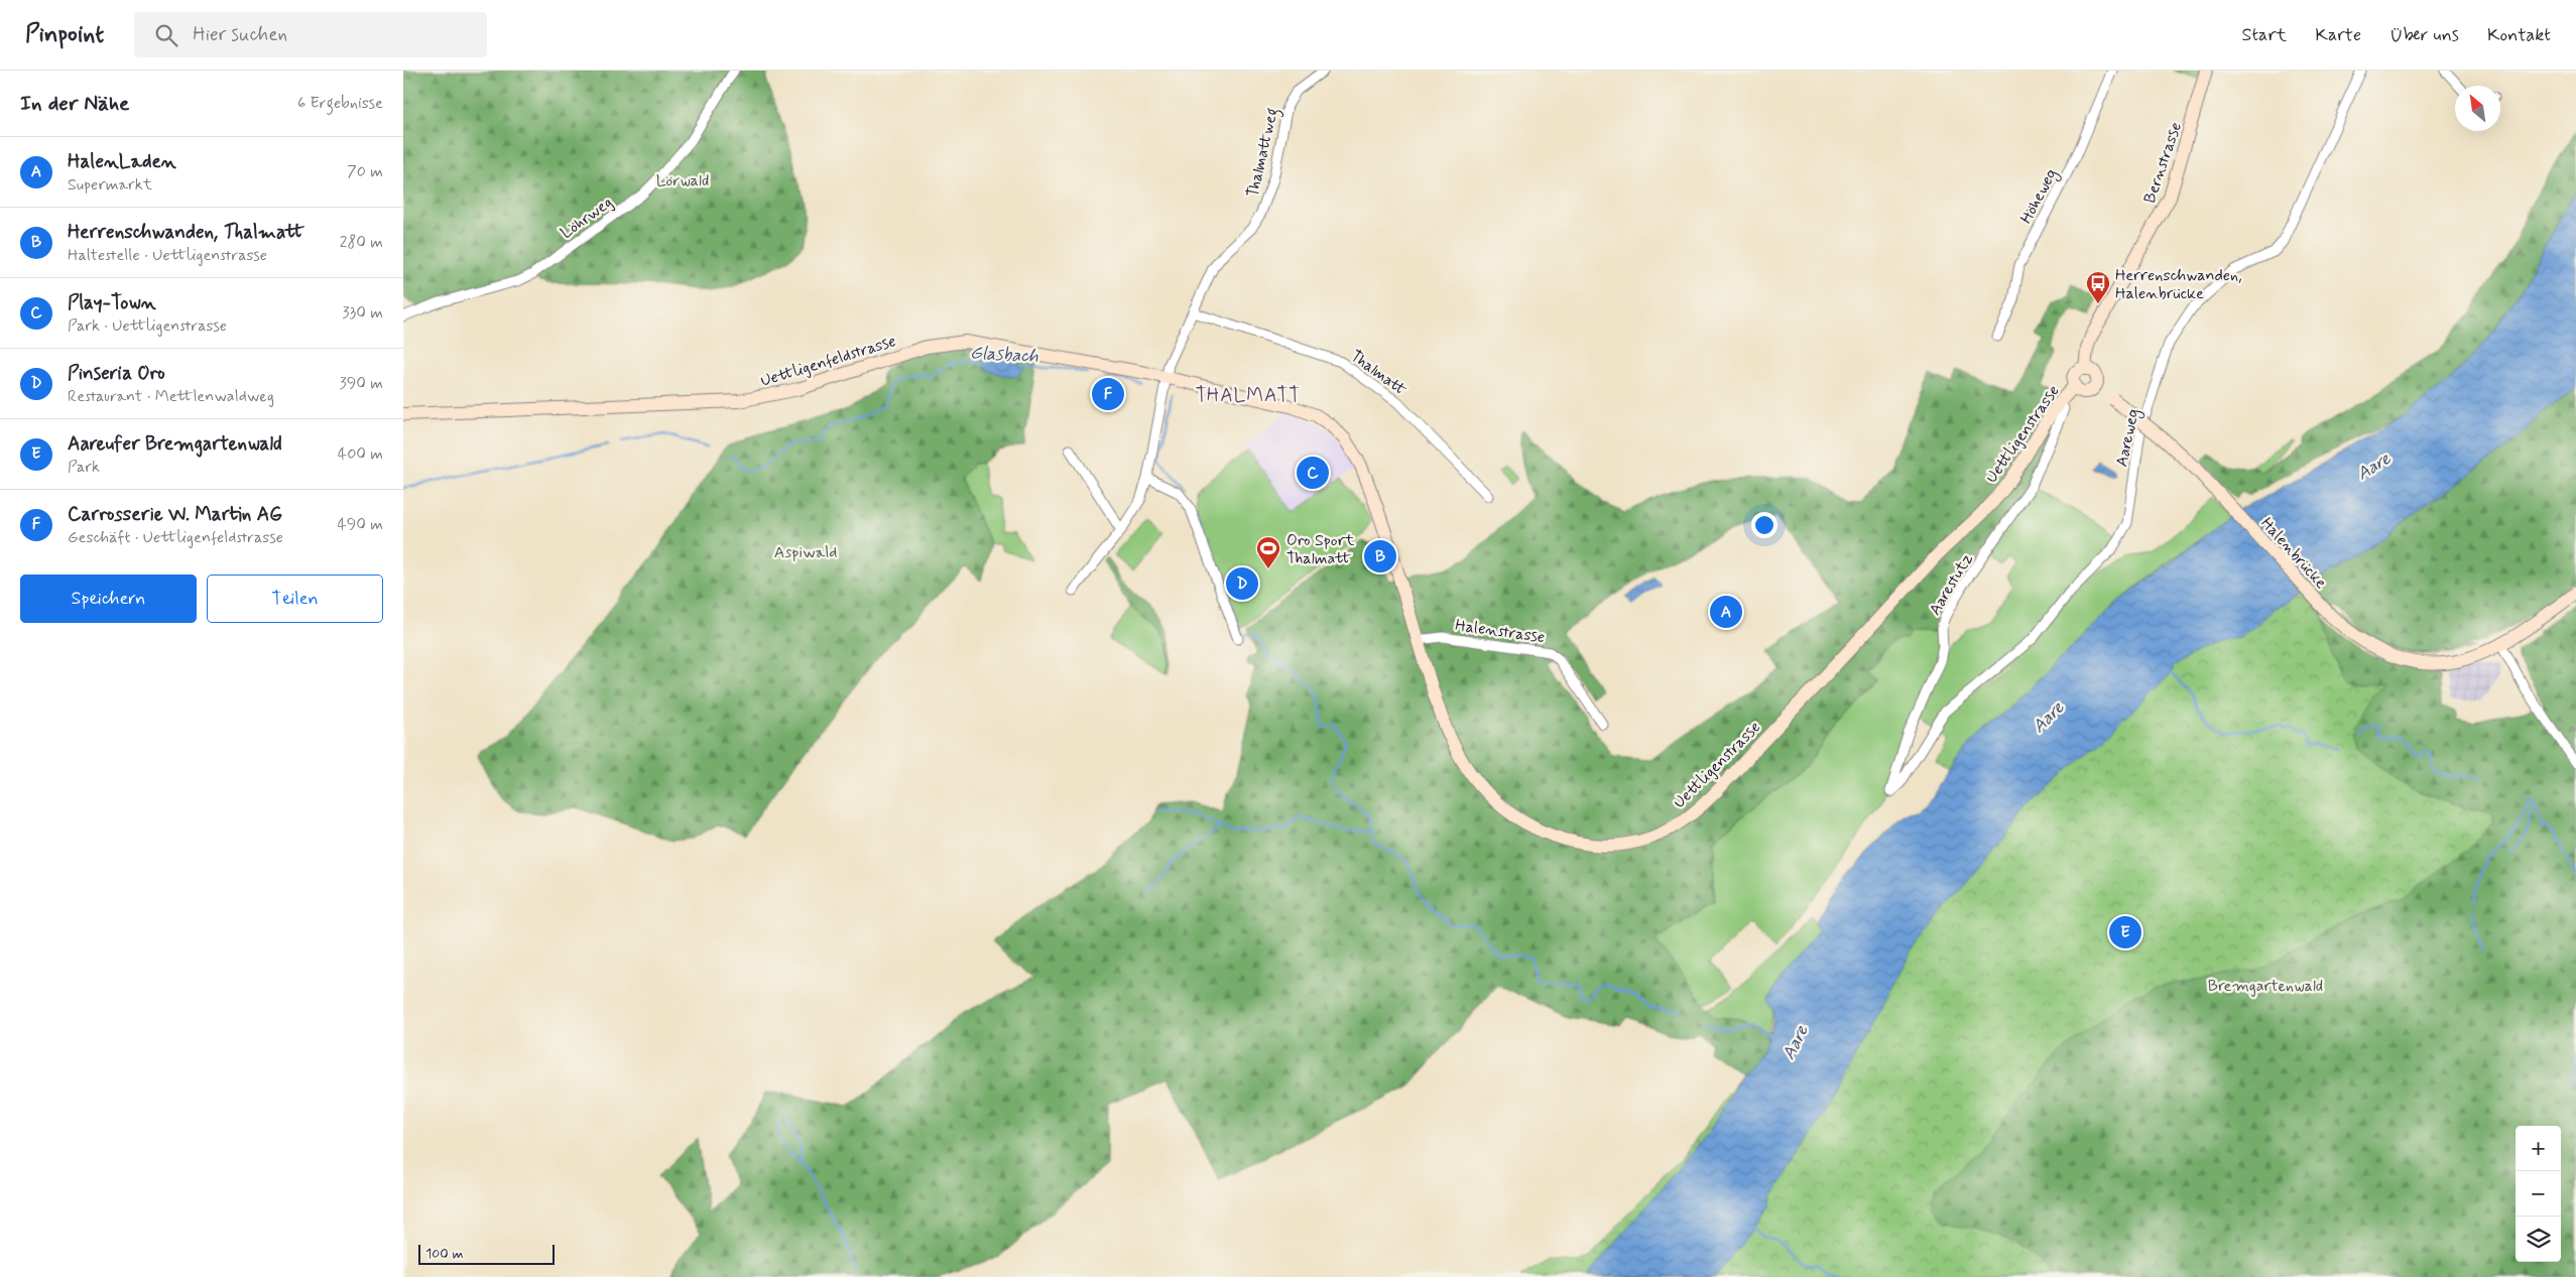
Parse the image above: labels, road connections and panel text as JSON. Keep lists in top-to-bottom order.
{
  "streets": {
    "main road": [
      "Bernstrasse",
      "Uettligenfeldstrasse",
      "Uettligenstrasse",
      "Halenbrücke"
    ],
    "street": [
      "Thalmattweg",
      "Höheweg",
      "Löhrweg",
      "Thalmatt",
      "Aareweg",
      "Aarestutz",
      "Halenstrasse"
    ]
  },
  "crossings": [
    ["Thalmattweg", "Uettligenfeldstrasse"],
    ["Thalmattweg", "Thalmatt"],
    ["Thalmattweg", "Uettligenstrasse"],
    ["Bernstrasse", "Uettligenstrasse"],
    ["Bernstrasse", "Halenbrücke"],
    ["Uettligenfeldstrasse", "Uettligenstrasse"],
    ["Uettligenstrasse", "Halenbrücke"],
    ["Uettligenstrasse", "Aarestutz"],
    ["Uettligenstrasse", "Halenstrasse"],
    ["Aareweg", "Aarestutz"]
  ],
  "districts": ["THALMATT"],
  "water": ["Glasbach", "Aare"],
  "parks": ["Lörwald", "Aspiwald", "Bremgartenwald"],
  "places": {
    "bus stop": ["Herrenschwanden, Halenbrücke"],
    "sports": ["Oro Sport Thalmatt"]
  },
  "scale_bar": "100 m",
  "north": "top left",
  "page": {
    "header": "Pinpoint",
    "search": "Hier suchen",
    "nav": [
      "Start",
      "Karte",
      "Über uns",
      "Kontakt"
    ],
    "heading": ["In der Nähe", "6 Ergebnisse"],
    "list": [
      {
        "mark": "A",
        "name": "HalenLaden",
        "note": "Supermarkt",
        "value": "70 m"
      },
      {
        "mark": "B",
        "name": "Herrenschwanden, Thalmatt",
        "note": "Haltestelle · Uettligenstrasse",
        "value": "280 m"
      },
      {
        "mark": "C",
        "name": "Play-Town",
        "note": "Park · Uettligenstrasse",
        "value": "330 m"
      },
      {
        "mark": "D",
        "name": "Pinseria Oro",
        "note": "Restaurant · Mettlenwaldweg",
        "value": "390 m"
      },
      {
        "mark": "E",
        "name": "Aareufer Bremgartenwald",
        "note": "Park",
        "value": "400 m"
      },
      {
        "mark": "F",
        "name": "Carrosserie W. Martin AG",
        "note": "Geschäft · Uettligenfeldstrasse",
        "value": "490 m"
      }
    ],
    "pins": [
      "F",
      "C",
      "B",
      "D",
      "A",
      "E"
    ],
    "buttons": ["Speichern", "Teilen"],
    "map_buttons": ["+", "−"],
    "scale": "100 m"
  }
}
